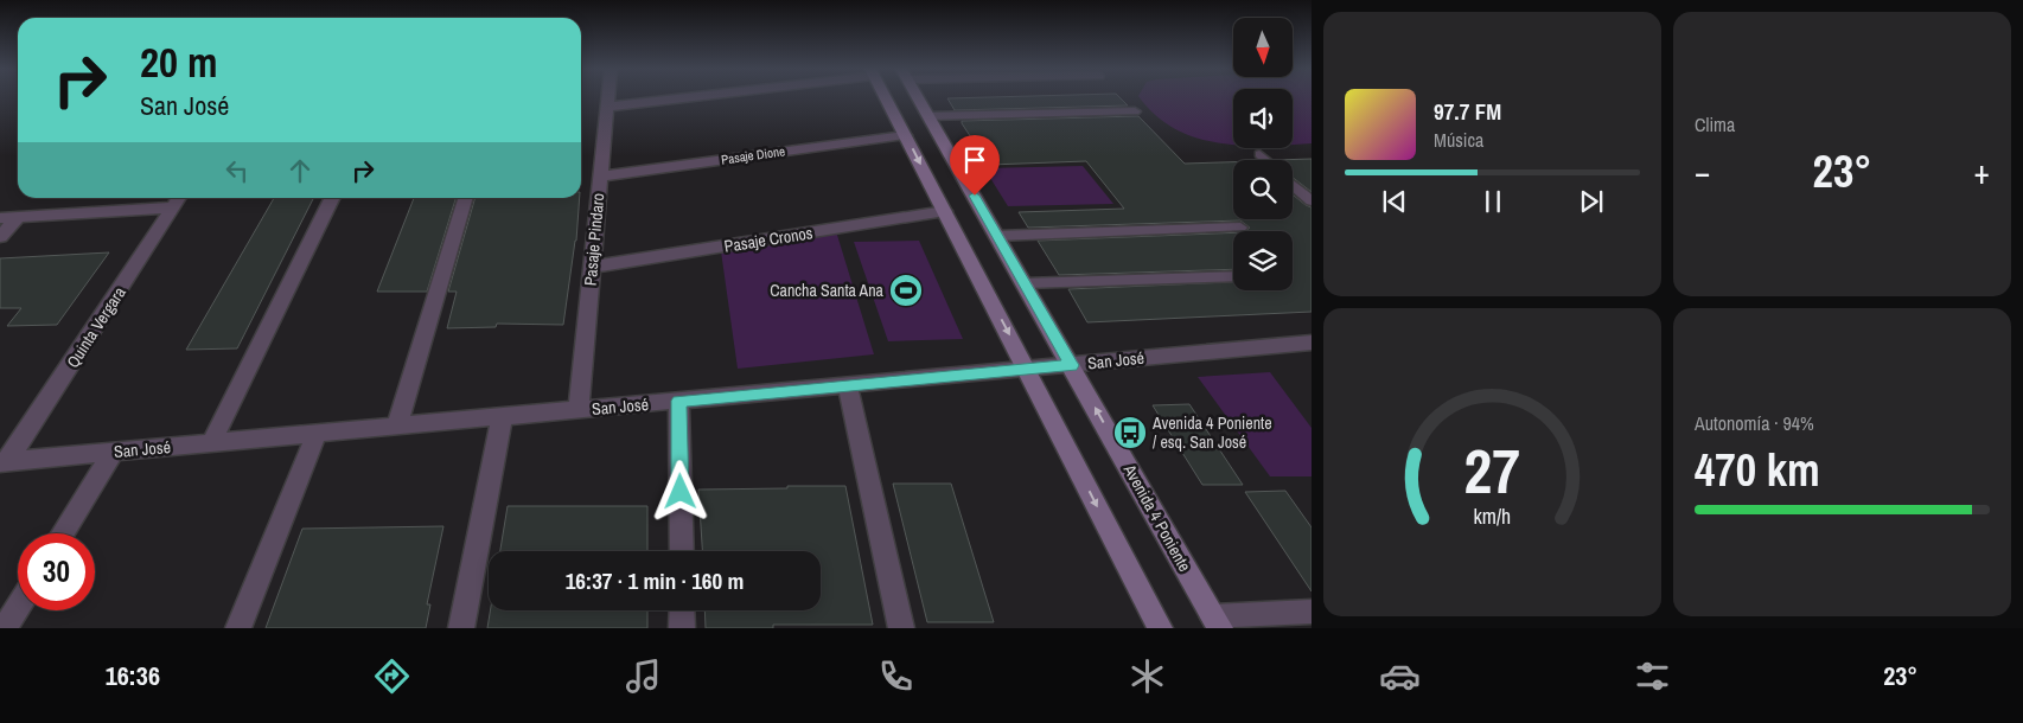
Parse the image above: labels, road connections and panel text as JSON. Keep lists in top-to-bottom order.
{
  "streets": {
    "street": [
      "Pasaje Dione",
      "Pasaje Pindaro",
      "Pasaje Cronos",
      "Quinta Vergara",
      "San José",
      "Avenida 4 Poniente"
    ]
  },
  "crossings": [
    ["Pasaje Dione", "Pasaje Pindaro"],
    ["Pasaje Pindaro", "Pasaje Cronos"],
    ["Pasaje Pindaro", "San José"],
    ["Quinta Vergara", "San José"],
    ["San José", "Avenida 4 Poniente"]
  ],
  "places": {
    "sports": ["Cancha Santa Ana"],
    "bus stop": ["Avenida 4 Poniente / esq. San José"]
  },
  "north": "bottom",
  "page": {
    "tile": [
      "Clima",
      ["Autonomía · 94%", "470 km"]
    ],
    "turn": ["20 m", "San José"],
    "song": ["97.7 FM", "Música"],
    "heat": ["−", "23°", "+"],
    "limit": "30",
    "trip": "16:37 · 1 min · 160 m",
    "tabs": ["16:36", "23°"],
    "gauge": ["27", "km/h"]
  }
}
